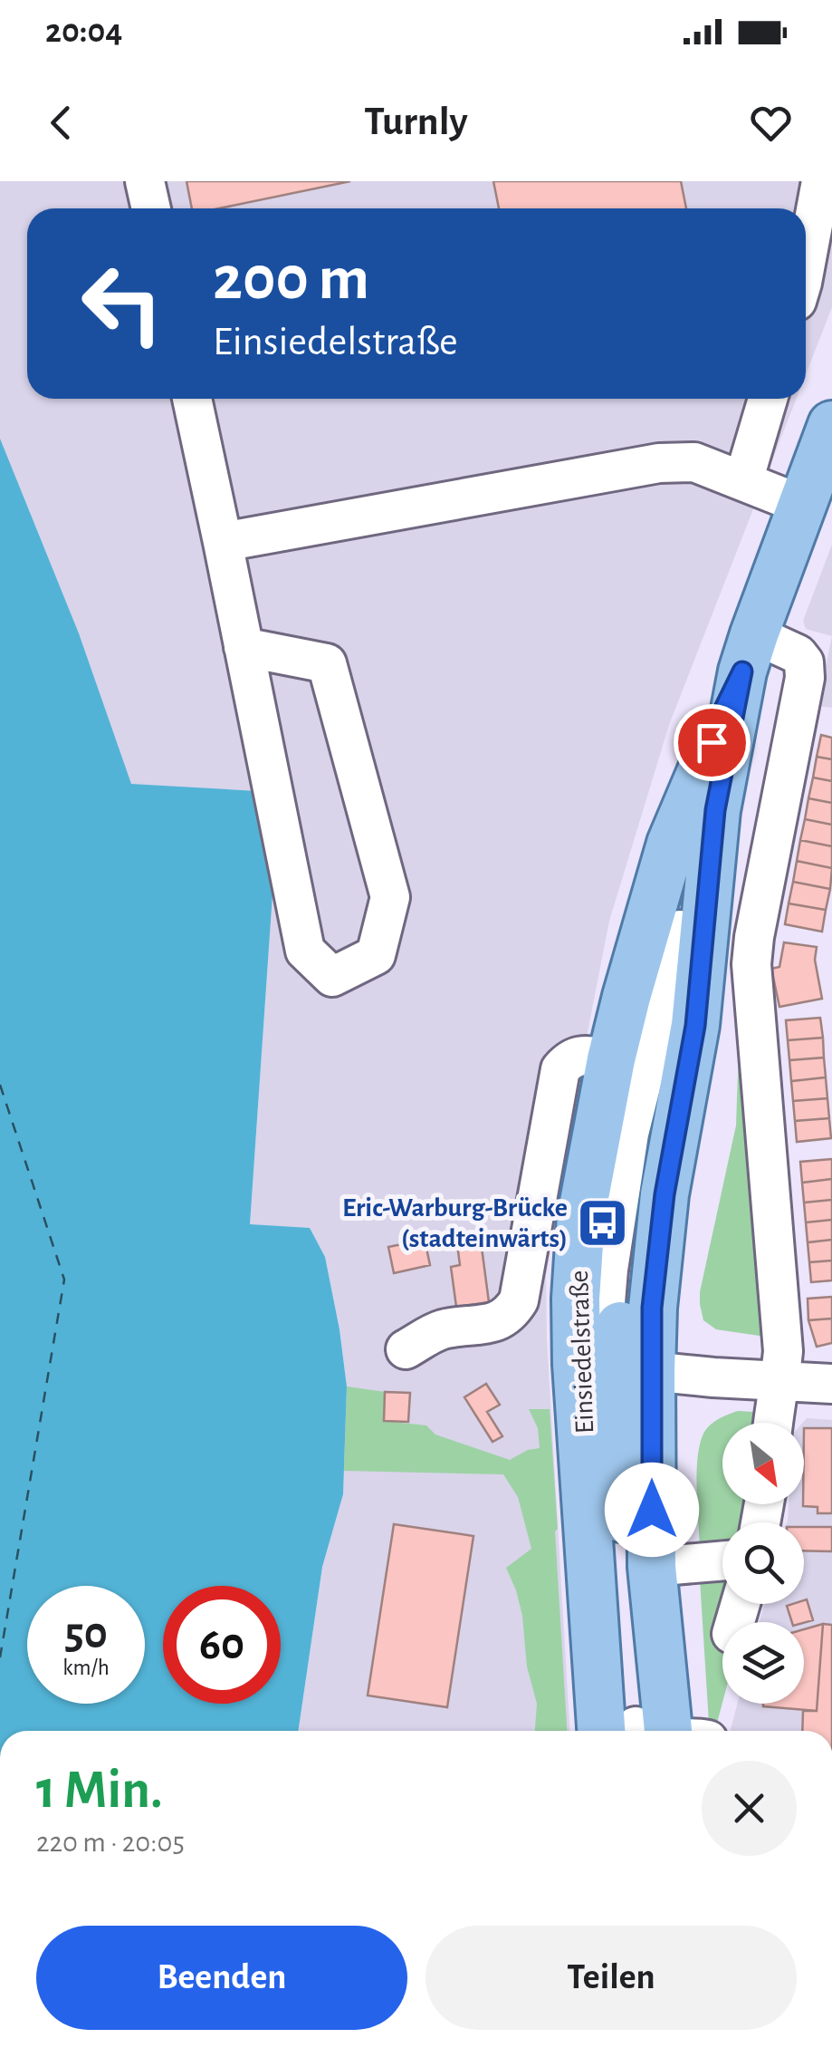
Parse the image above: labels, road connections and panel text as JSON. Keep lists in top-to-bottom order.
{
  "streets": {
    "main road": ["Einsiedelstraße"]
  },
  "places": {
    "bus stop": ["Eric-Warburg-Brücke (stadteinwärts)"]
  },
  "north": "bottom right",
  "page": {
    "status": "20:04",
    "header": "Turnly",
    "turn": ["200 m", "Einsiedelstraße"],
    "speed": "50 km/h",
    "limit": "60",
    "heading": ["1 Min.", "220 m · 20:05"],
    "buttons": ["Beenden", "Teilen"]
  }
}
